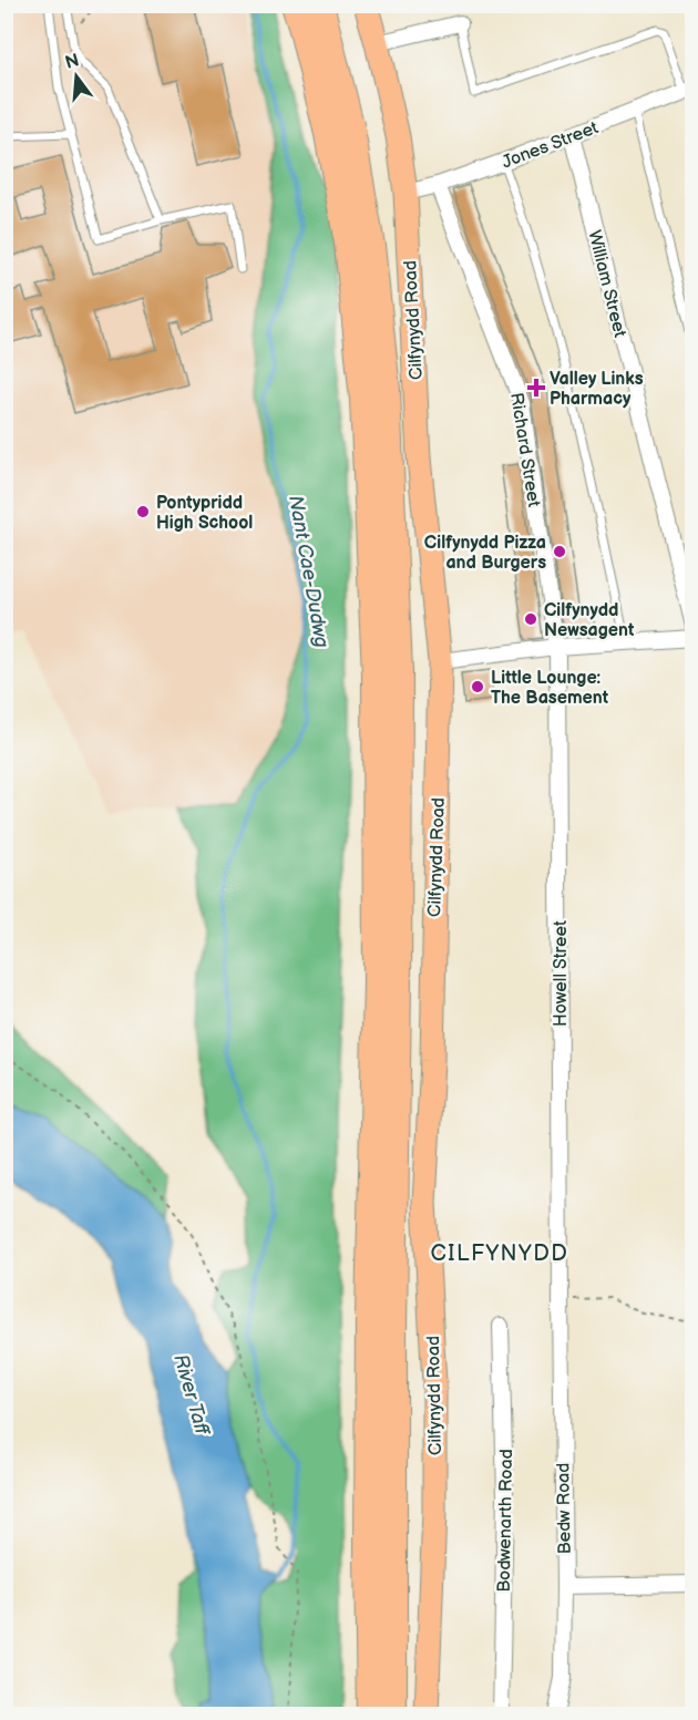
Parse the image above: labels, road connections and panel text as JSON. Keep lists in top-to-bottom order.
{
  "streets": {
    "main road": ["Cilfynydd Road"],
    "street": [
      "Jones Street",
      "William Street",
      "Richard Street",
      "Howell Street",
      "Bedw Road",
      "Bodwenarth Road"
    ]
  },
  "crossings": [
    ["Jones Street", "William Street"],
    ["Jones Street", "Cilfynydd Road"],
    ["Jones Street", "Richard Street"],
    ["Richard Street", "Howell Street"],
    ["Howell Street", "Bedw Road"]
  ],
  "districts": ["CILFYNYDD"],
  "water": ["Nant Cae-Dudwg", "River Taff"],
  "places": {
    "health": ["Valley Links Pharmacy"],
    "other": [
      "Pontypridd High School",
      "Cilfynydd Pizza and Burgers",
      "Cilfynydd Newsagent",
      "Little Lounge: The Basement"
    ]
  },
  "north": "top"
}
